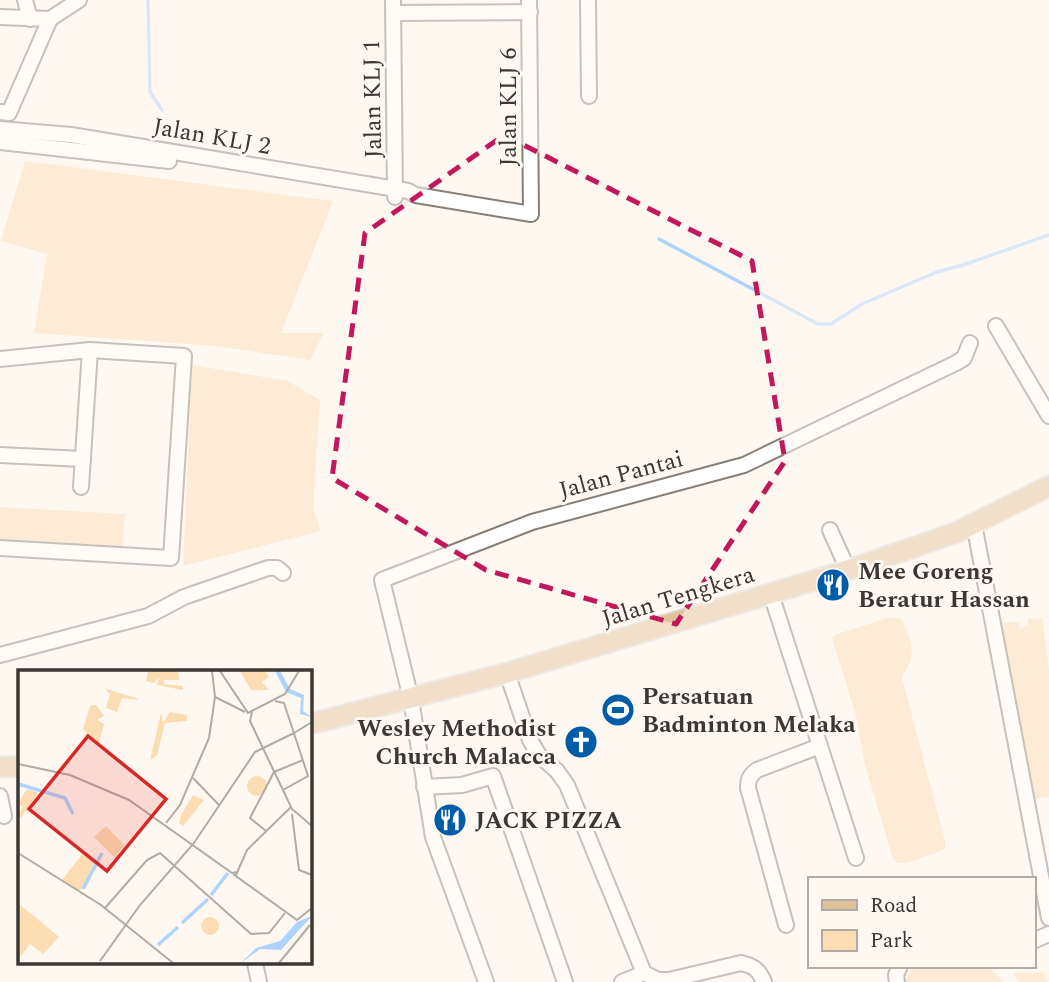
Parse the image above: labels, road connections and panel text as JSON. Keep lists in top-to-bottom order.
{
  "streets": {
    "main road": ["Jalan Tengkera"],
    "street": [
      "Jalan KLJ 1",
      "Jalan KLJ 6",
      "Jalan KLJ 2",
      "Jalan Pantai"
    ]
  },
  "crossings": [
    ["Jalan KLJ 1", "Jalan KLJ 2"],
    ["Jalan KLJ 6", "Jalan KLJ 2"],
    ["Jalan Pantai", "Jalan Tengkera"]
  ],
  "places": {
    "restaurant": ["Mee Goreng Beratur Hassan", "JACK PIZZA"],
    "sports": ["Persatuan Badminton Melaka"],
    "church": ["Wesley Methodist Church Malacca"]
  },
  "legend": ["Road", "Park"]
}
